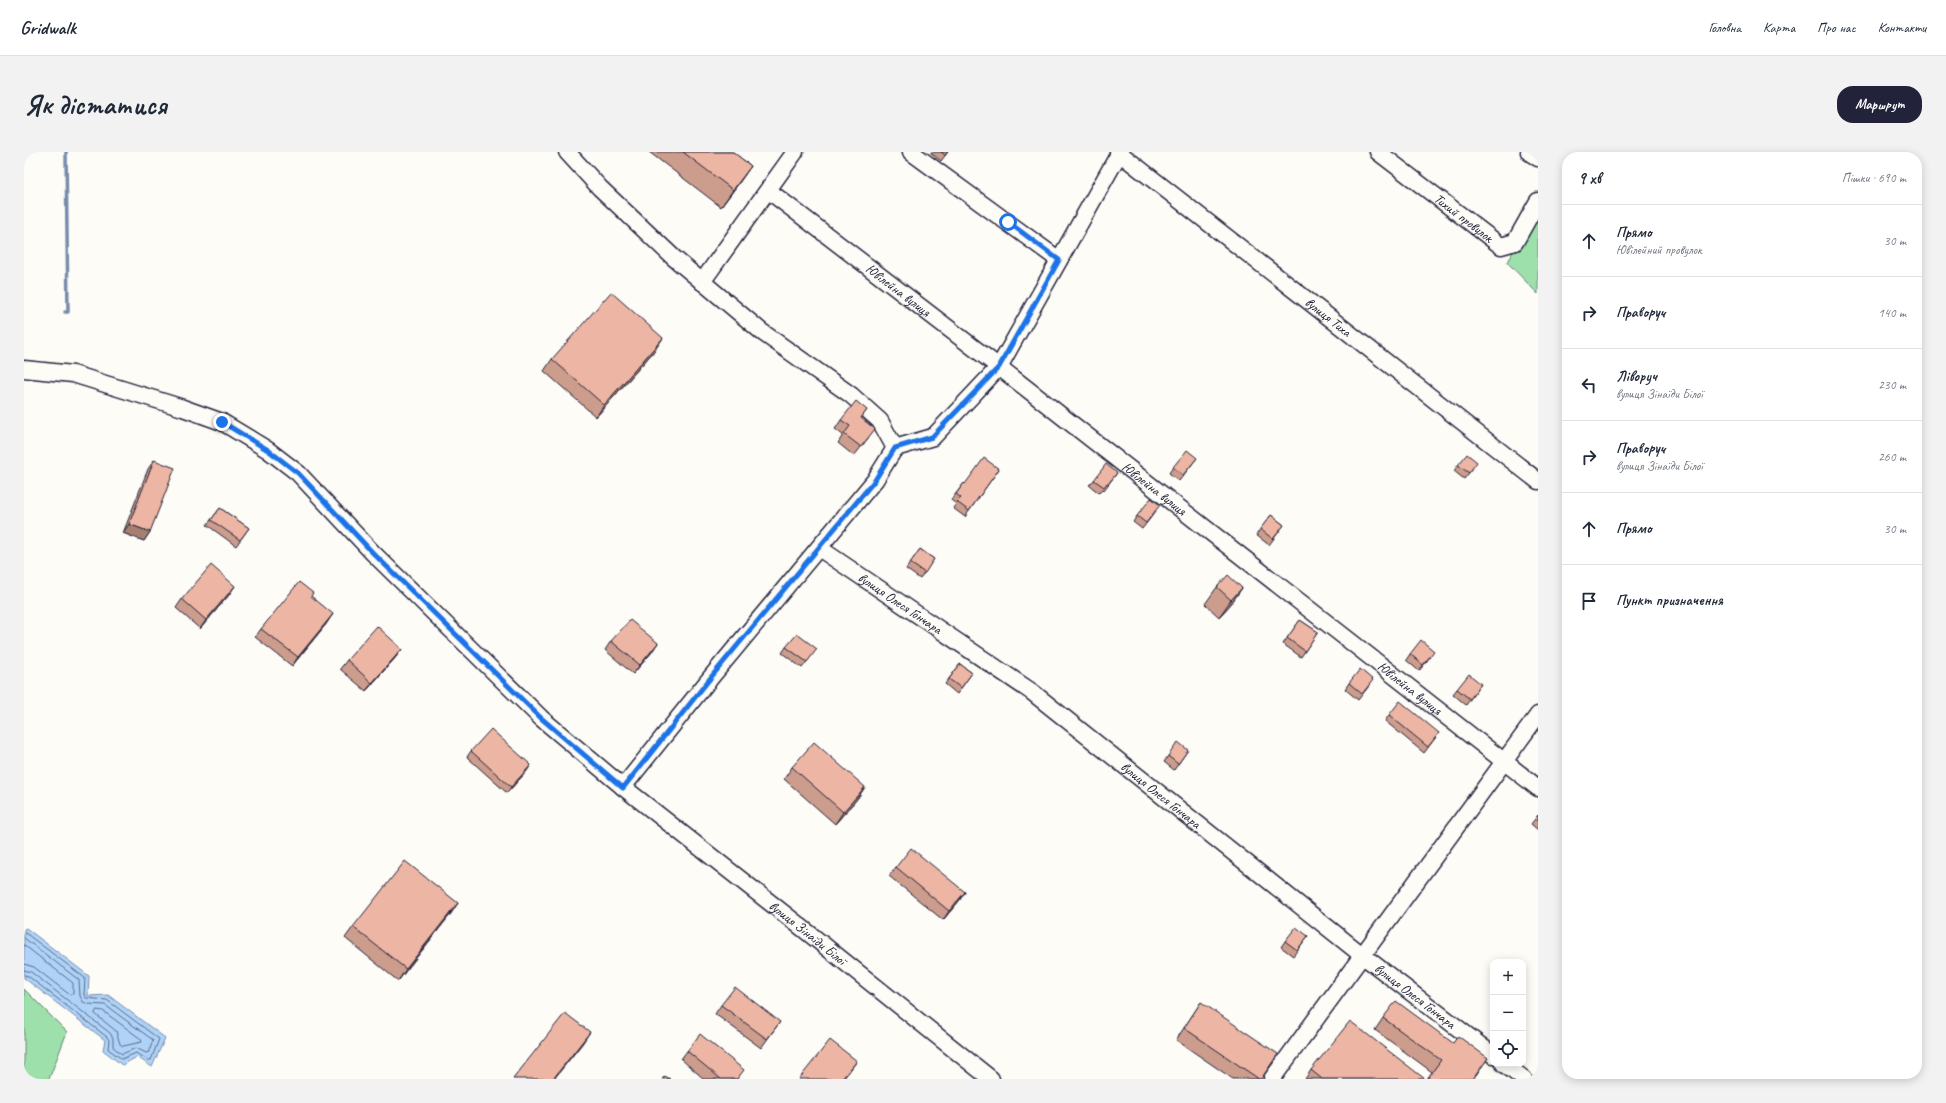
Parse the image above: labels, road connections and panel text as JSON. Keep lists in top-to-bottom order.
{
  "streets": {
    "street": [
      "Тихий провулок",
      "Ювілейна вулиця",
      "вулиця Тиха",
      "вулиця Олеся Гончара",
      "вулиця Зінаїди Білої"
    ]
  },
  "page": {
    "header": "Gridwalk",
    "nav": [
      "Головна",
      "Карта",
      "Про нас",
      "Контакти"
    ],
    "buttons": "Маршрут",
    "title": "Як дістатися",
    "heading": ["9 хв", "Пішки · 690 m"],
    "list": [
      ["Прямо", "Ювілейний провулок", "30 m"],
      ["Праворуч", "140 m"],
      ["Ліворуч", "вулиця Зінаїди Білої", "230 m"],
      ["Праворуч", "вулиця Зінаїди Білої", "260 m"],
      ["Прямо", "30 m"],
      "Пункт призначення"
    ],
    "map_buttons": ["+", "−"]
  }
}
